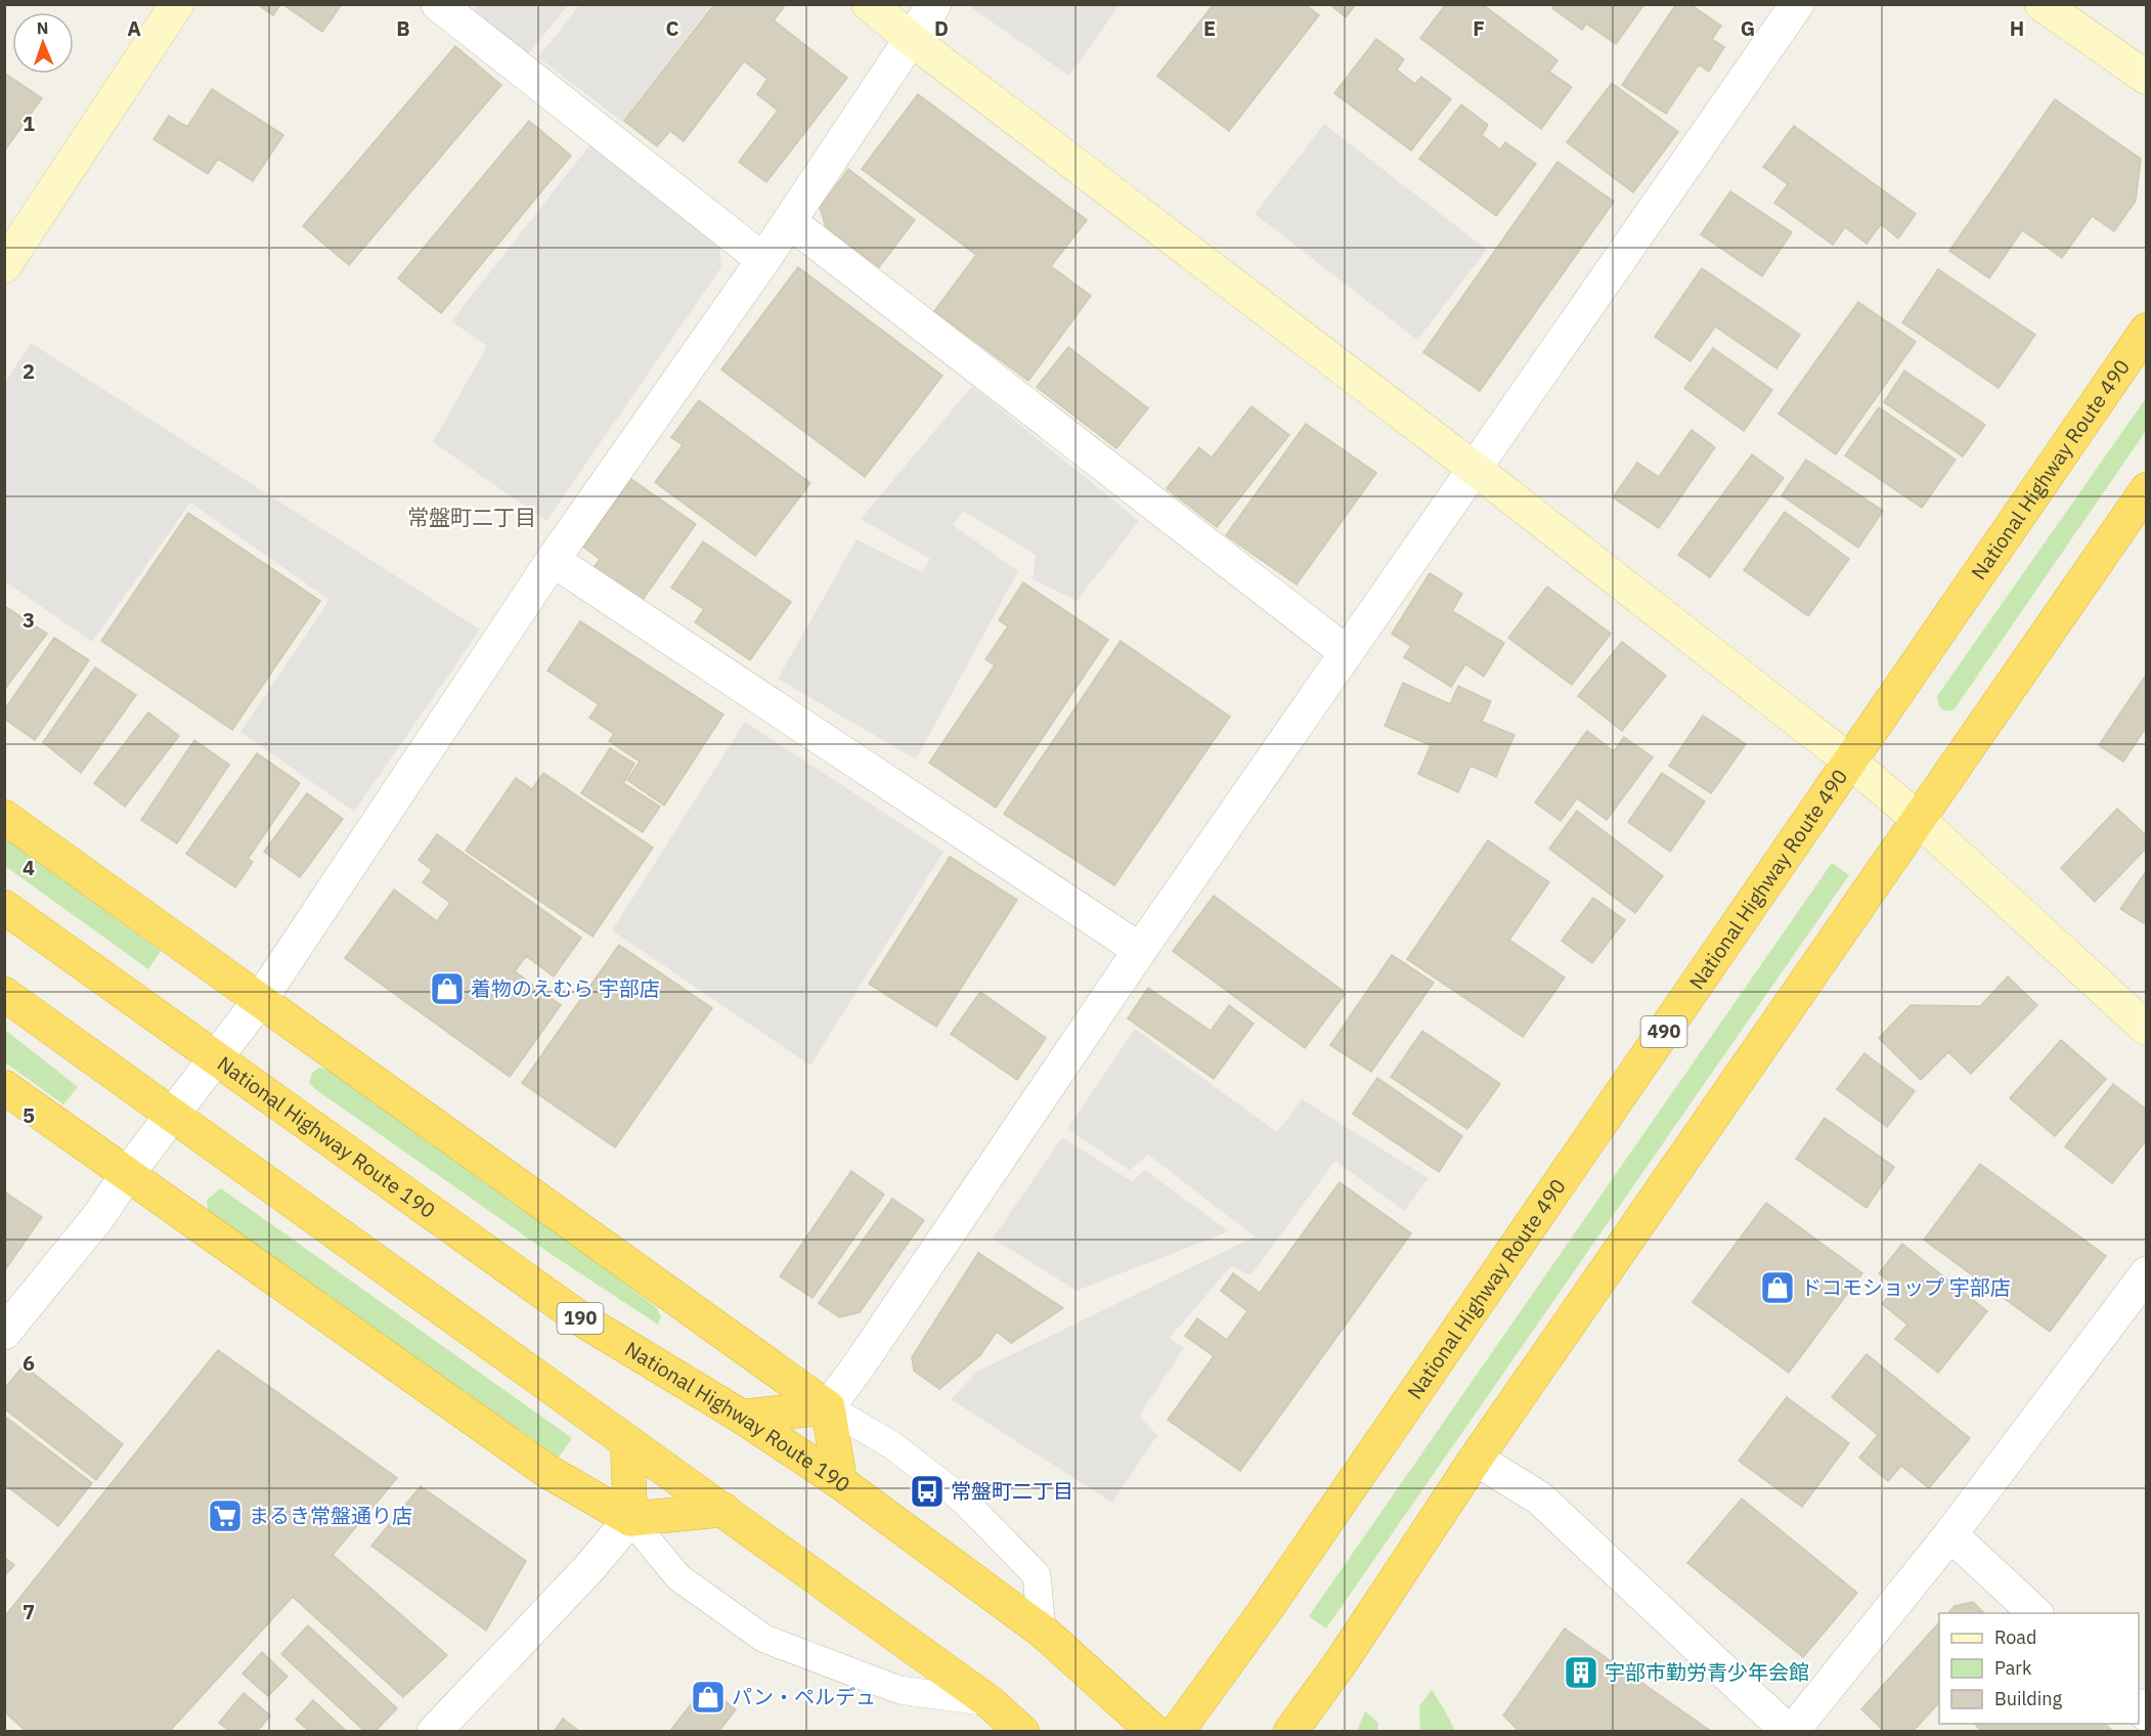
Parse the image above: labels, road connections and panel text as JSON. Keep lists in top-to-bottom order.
{
  "streets": {
    "highway": [
      "National Highway Route 490",
      "490",
      "National Highway Route 190",
      "190"
    ]
  },
  "districts": ["常盤町二丁目"],
  "places": {
    "shop": ["着物のえむら 宇部店", "ドコモショップ 宇部店", "パン・ペルデュ"],
    "bus stop": ["常盤町二丁目"],
    "supermarket": ["まるき常盤通り店"],
    "building": ["宇部市勤労青少年会館"]
  },
  "legend": ["Road", "Park", "Building"],
  "north": "top",
  "grid": {
    "columns": [
      "A",
      "B",
      "C",
      "D",
      "E",
      "F",
      "G",
      "H"
    ],
    "rows": [
      "1",
      "2",
      "3",
      "4",
      "5",
      "6",
      "7"
    ]
  }
}
